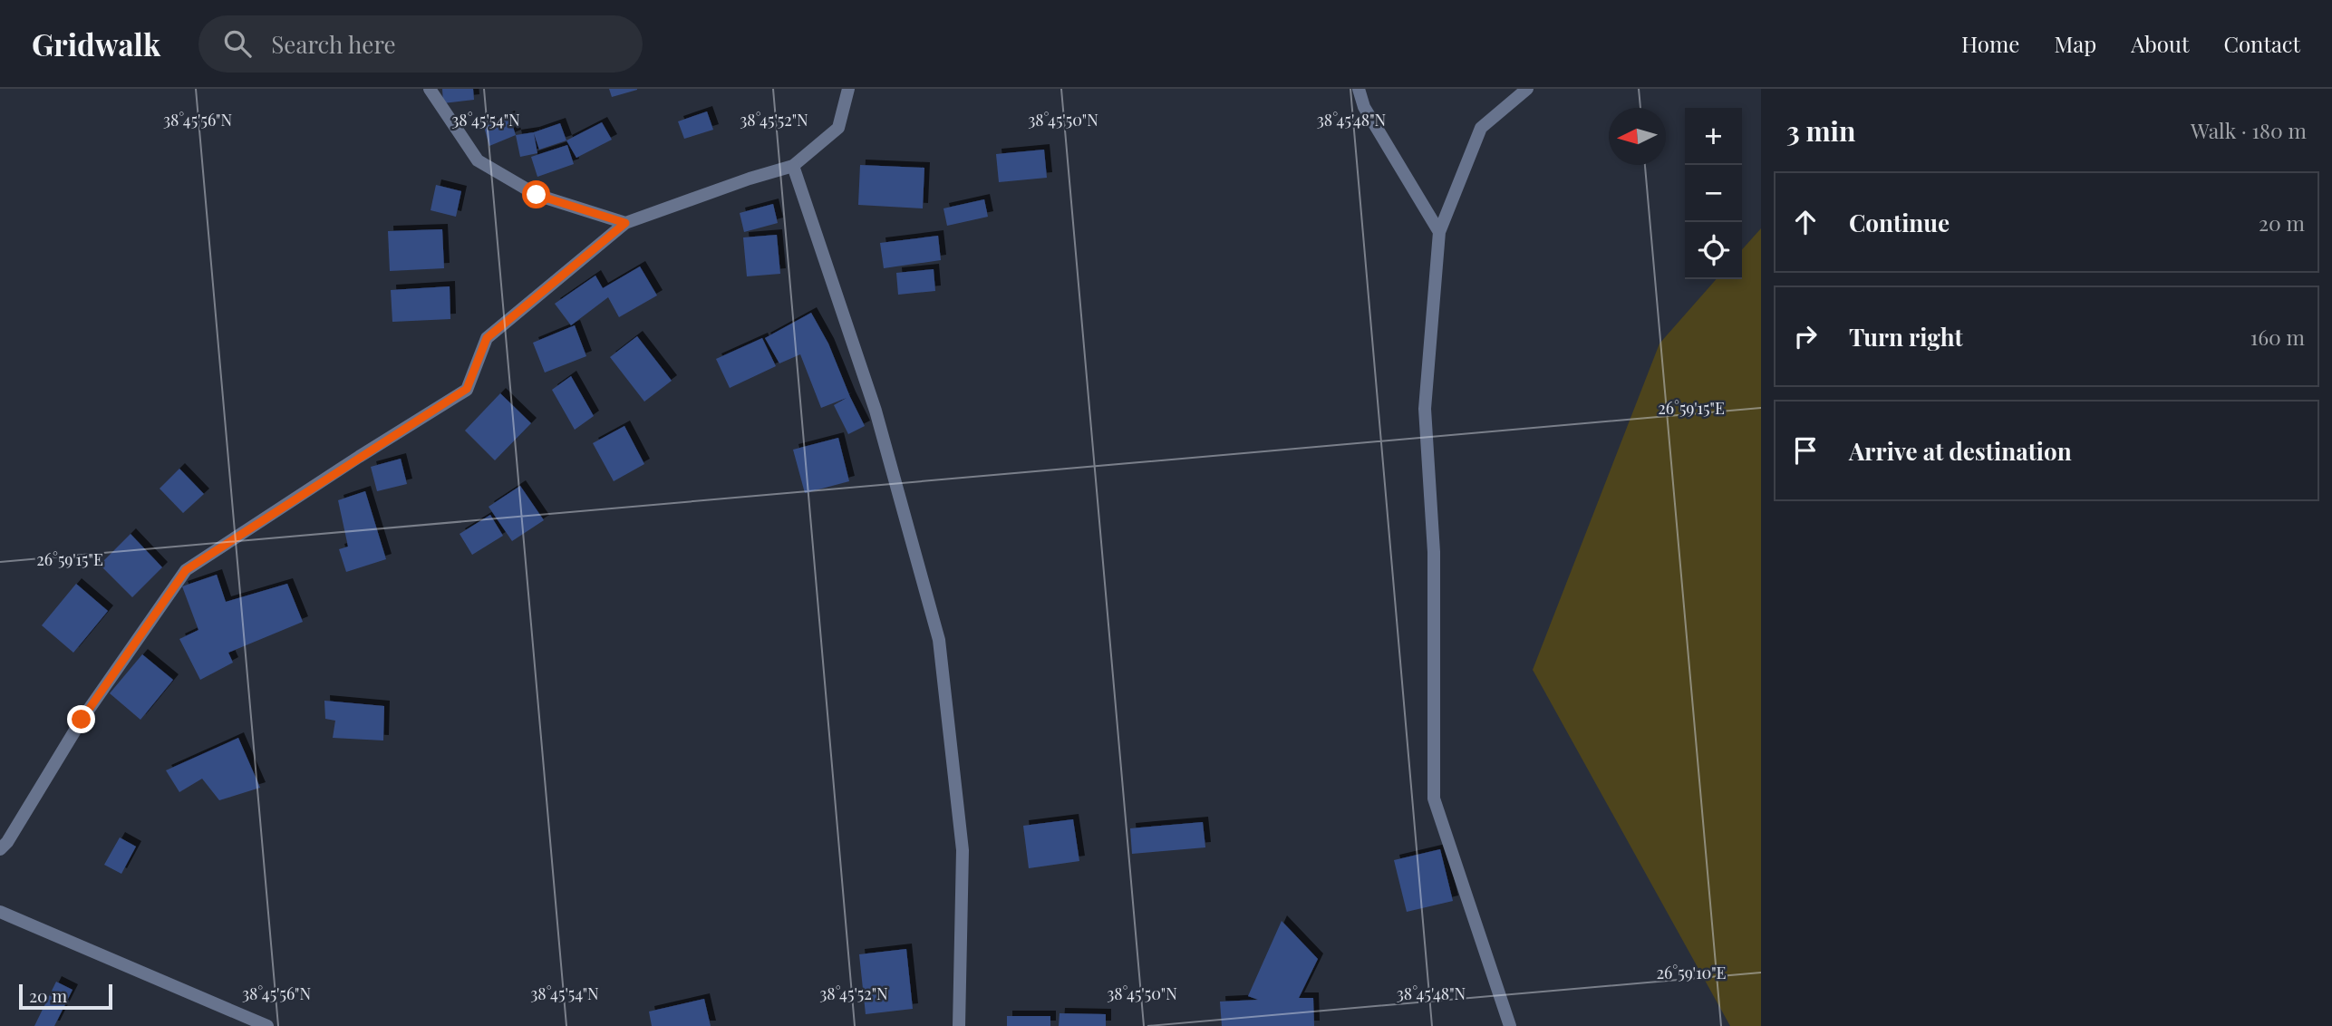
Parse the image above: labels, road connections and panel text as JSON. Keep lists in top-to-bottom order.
{
  "scale_bar": "20 m",
  "north": "left",
  "page": {
    "header": "Gridwalk",
    "search": "Search here",
    "nav": [
      "Home",
      "Map",
      "About",
      "Contact"
    ],
    "heading": ["3 min", "Walk · 180 m"],
    "map_buttons": ["+", "−"],
    "list": [
      ["Continue", "20 m"],
      ["Turn right", "160 m"],
      "Arrive at destination"
    ],
    "scale": "20 m"
  },
  "coordinates": [
    "38°45'56\"N",
    "38°45'54\"N",
    "38°45'52\"N",
    "38°45'50\"N",
    "38°45'48\"N",
    "26°59'15\"E",
    "26°59'10\"E"
  ]
}
